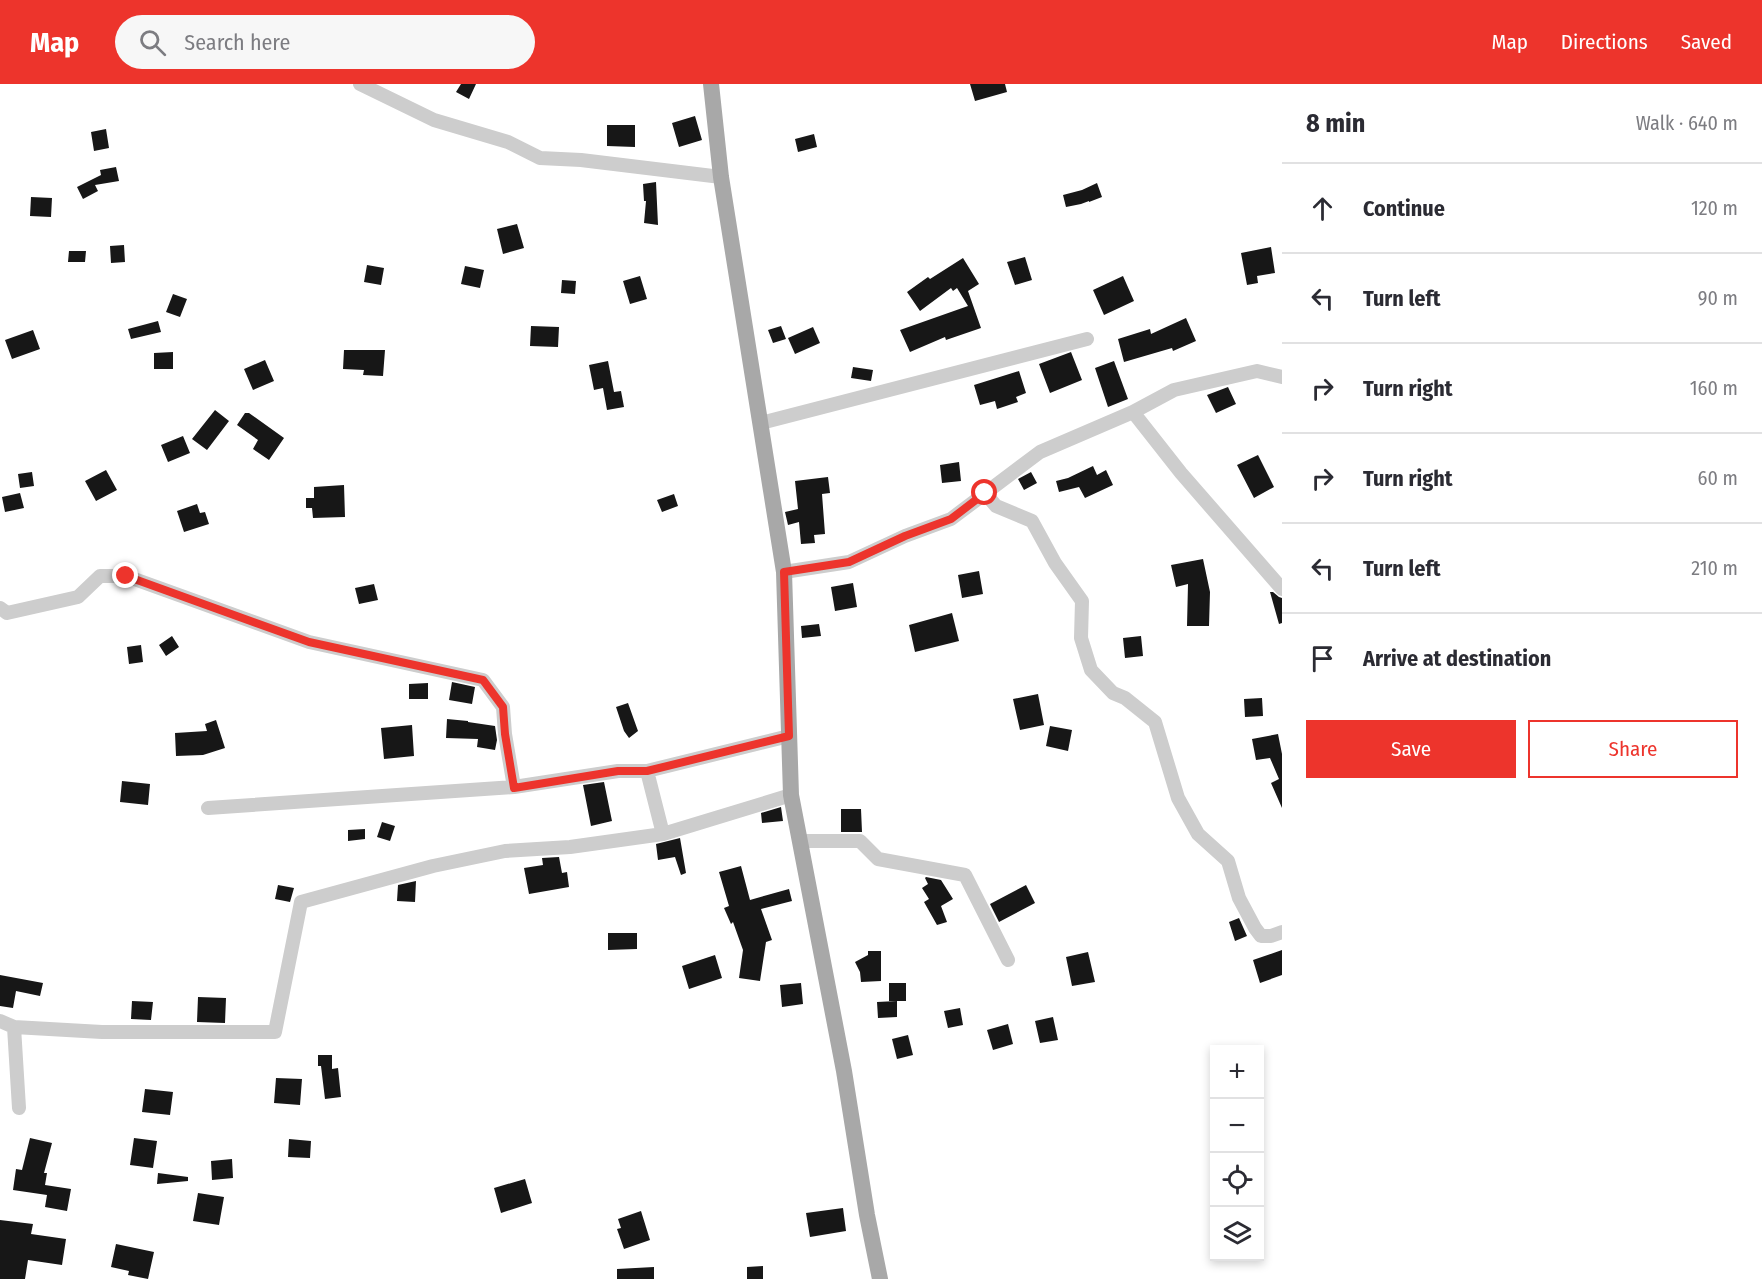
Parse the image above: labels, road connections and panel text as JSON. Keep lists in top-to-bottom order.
{
  "page": {
    "header": "Map",
    "search": "Search here",
    "nav": ["Map", "Directions", "Saved"],
    "heading": ["8 min", "Walk · 640 m"],
    "list": [
      ["Continue", "120 m"],
      ["Turn left", "90 m"],
      ["Turn right", "160 m"],
      ["Turn right", "60 m"],
      ["Turn left", "210 m"],
      "Arrive at destination"
    ],
    "buttons": ["Save", "Share"],
    "map_buttons": ["+", "−"]
  }
}
